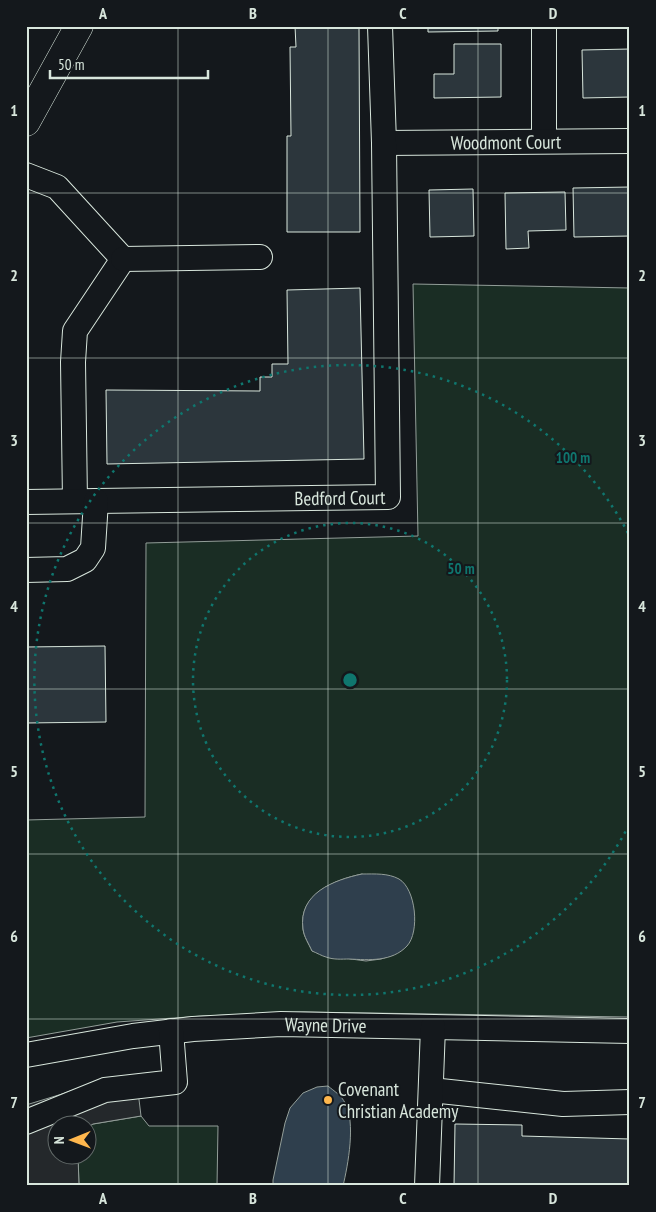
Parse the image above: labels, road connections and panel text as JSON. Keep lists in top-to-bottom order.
{
  "streets": {
    "street": ["Woodmont Court", "Bedford Court", "Wayne Drive"]
  },
  "crossings": [
    ["Woodmont Court", "Bedford Court"]
  ],
  "places": ["Covenant Christian Academy"],
  "scale_bar": "50 m",
  "north": "left",
  "grid": {
    "columns": [
      "A",
      "B",
      "C",
      "D"
    ],
    "rows": [
      "1",
      "2",
      "3",
      "4",
      "5",
      "6",
      "7"
    ]
  },
  "rings": ["100 m", "50 m"]
}
